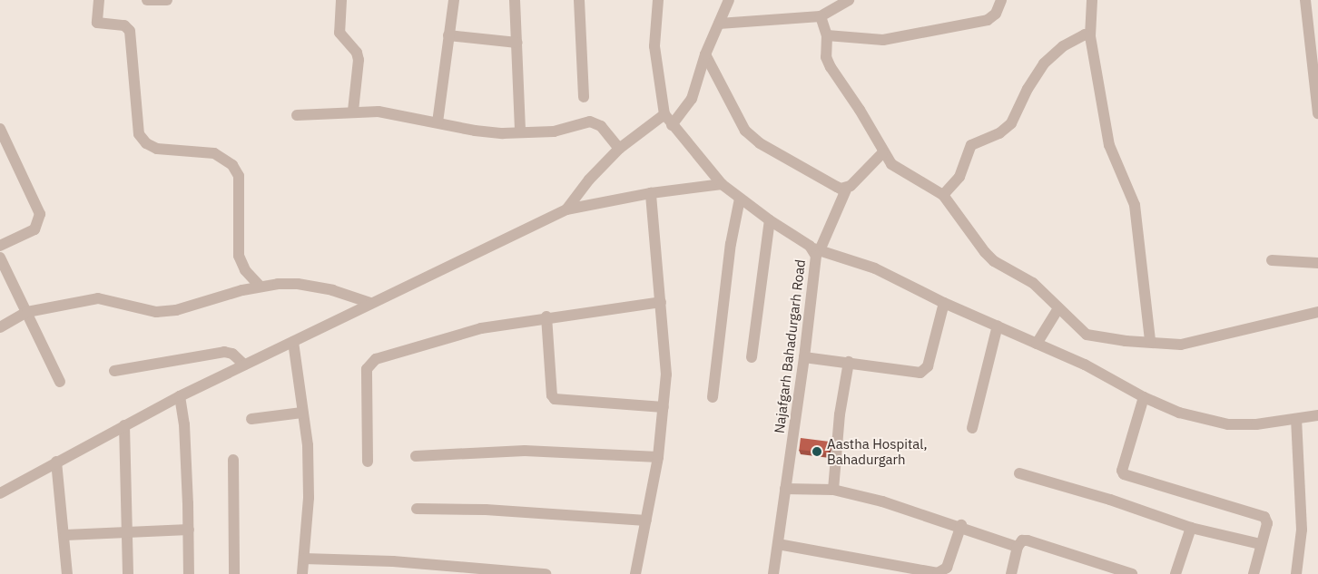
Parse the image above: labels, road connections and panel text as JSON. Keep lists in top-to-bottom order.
{
  "streets": {
    "street": ["Najafgarh Bahadurgarh Road"]
  },
  "places": ["Aastha Hospital, Bahadurgarh"]
}
